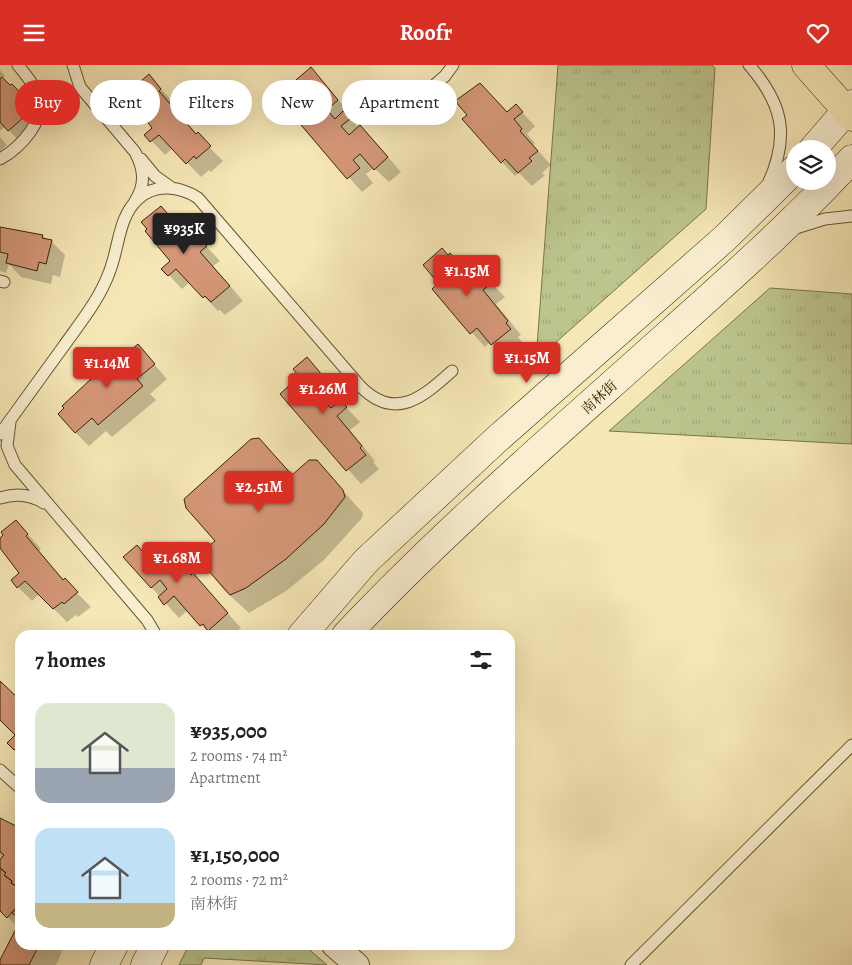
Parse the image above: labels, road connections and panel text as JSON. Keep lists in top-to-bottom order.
{
  "streets": {
    "main road": ["南林街"]
  },
  "page": {
    "header": "Roofr",
    "chip": [
      "Buy",
      "Rent",
      "Filters",
      "New",
      "Apartment"
    ],
    "price": [
      "¥935K",
      "¥1.15M",
      "¥1.15M",
      "¥1.14M",
      "¥1.26M",
      "¥2.51M",
      "¥1.68M"
    ],
    "heading": "7 homes",
    "list": [
      {
        "name": "¥935,000",
        "note": "2 rooms · 74 m² · Apartment"
      },
      {
        "name": "¥1,150,000",
        "note": "2 rooms · 72 m² · 南林街"
      }
    ]
  }
}
